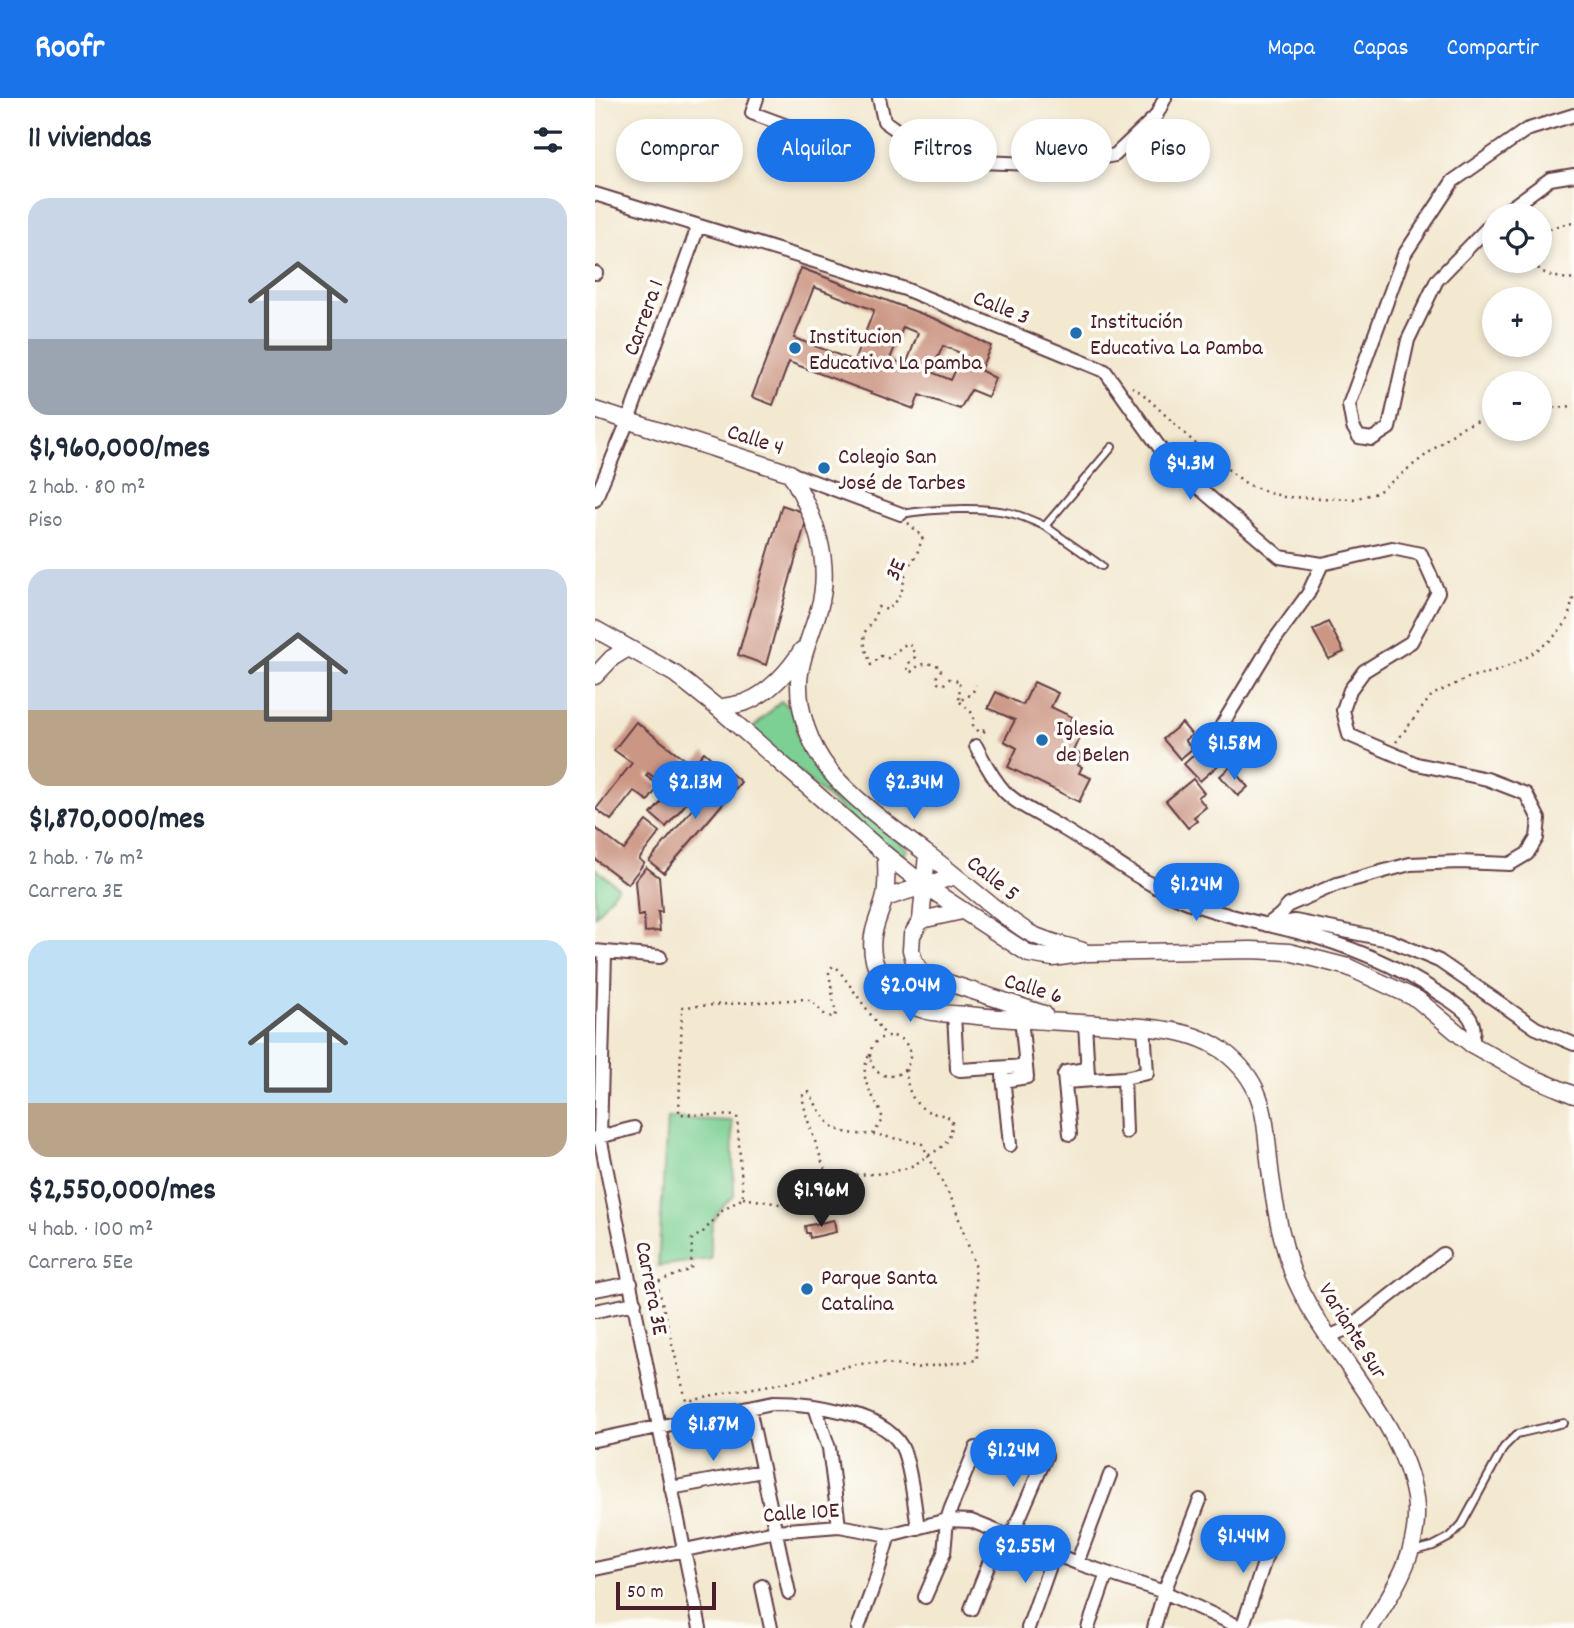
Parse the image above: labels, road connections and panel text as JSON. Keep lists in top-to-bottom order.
{
  "streets": {
    "main road": [
      "Calle 4",
      "Calle 5",
      "Calle 6",
      "Variante Sur"
    ],
    "street": [
      "Calle 3",
      "Carrera 1",
      "Carrera 3E",
      "Calle 10E"
    ],
    "path": ["3E"]
  },
  "crossings": [
    ["Calle 3", "Carrera 1"],
    ["Carrera 1", "Calle 4"],
    ["Calle 4", "3E"],
    ["Calle 5", "Calle 6"],
    ["Calle 6", "Variante Sur"],
    ["Carrera 3E", "Calle 10E"]
  ],
  "places": [
    "Institución Educativa La Pamba",
    "Institucion Educativa La pamba",
    "Colegio San José de Tarbes",
    "Iglesia de Belen",
    "Parque Santa Catalina"
  ],
  "scale_bar": "50 m",
  "page": {
    "header": "Roofr",
    "nav": ["Mapa", "Capas", "Compartir"],
    "heading": "11 viviendas",
    "chip": [
      "Comprar",
      "Alquilar",
      "Filtros",
      "Nuevo",
      "Piso"
    ],
    "list": [
      {
        "name": "$1,960,000/mes",
        "note": "2 hab. · 80 m² · Piso"
      },
      {
        "name": "$1,870,000/mes",
        "note": "2 hab. · 76 m² · Carrera 3E"
      },
      {
        "name": "$2,550,000/mes",
        "note": "4 hab. · 100 m² · Carrera 5Ee"
      }
    ],
    "map_buttons": ["+", "−"],
    "price": [
      "$4.3M",
      "$1.58M",
      "$2.13M",
      "$2.34M",
      "$1.24M",
      "$2.04M",
      "$1.96M",
      "$1.87M",
      "$1.24M",
      "$1.44M",
      "$2.55M"
    ],
    "scale": "50 m"
  }
}
